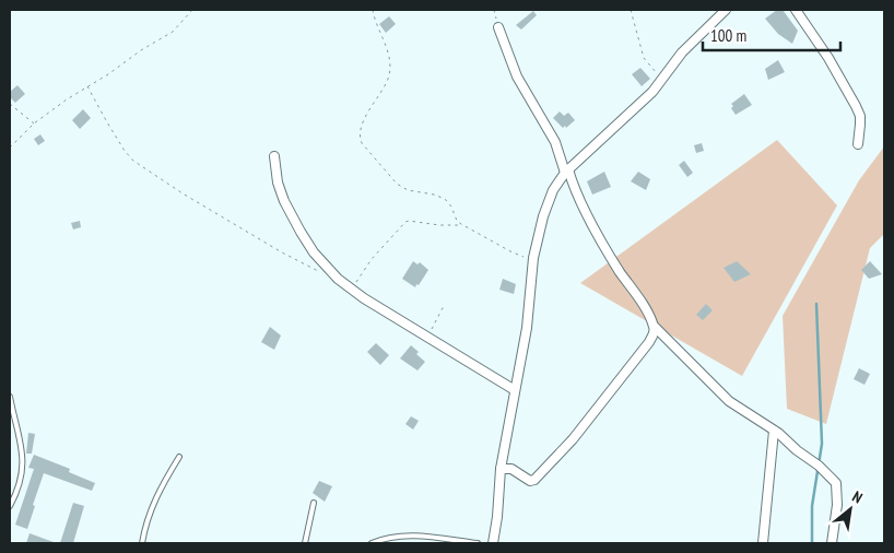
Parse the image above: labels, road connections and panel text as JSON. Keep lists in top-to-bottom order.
{
  "scale_bar": "100 m",
  "north": "top right"
}
